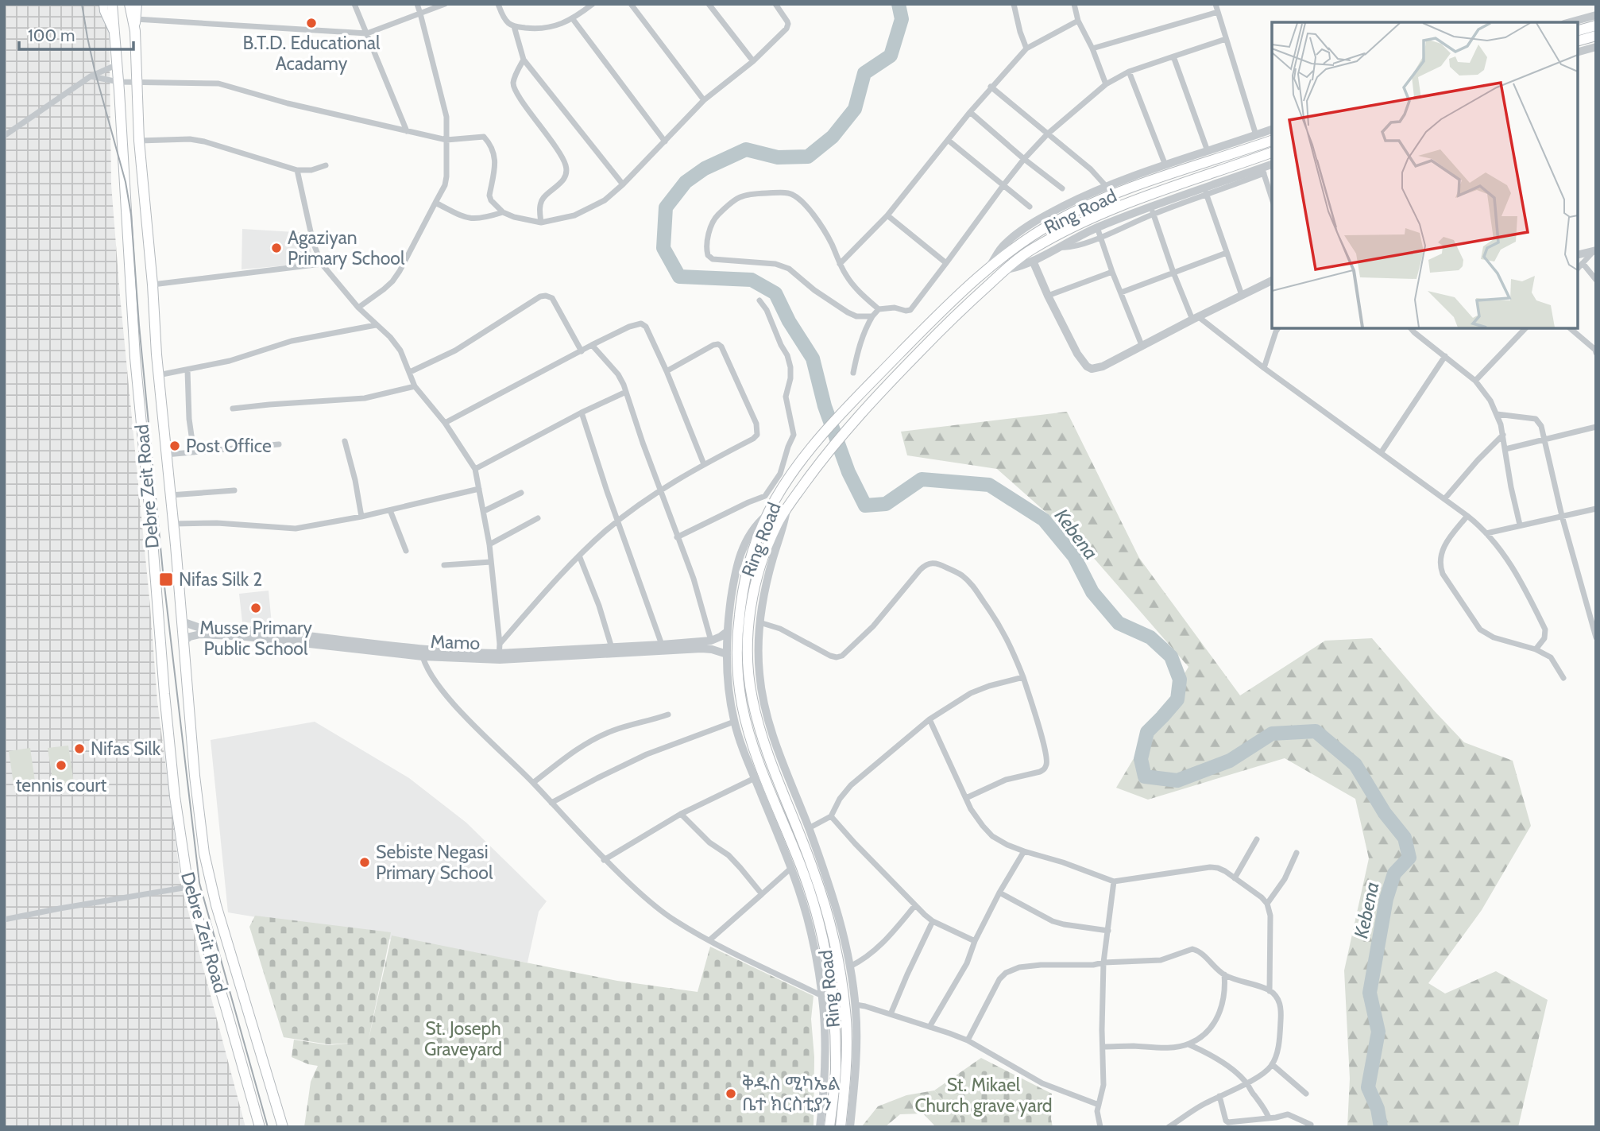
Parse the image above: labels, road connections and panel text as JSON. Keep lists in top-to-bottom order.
{
  "streets": {
    "main road": ["Ring Road", "Debre Zeit Road"],
    "street": ["Mamo"]
  },
  "crossings": [
    ["Debre Zeit Road", "Mamo"]
  ],
  "water": ["Kebena"],
  "parks": ["St. Joseph Graveyard", "St. Mikael Church grave yard"],
  "places": {
    "other": [
      "B.T.D. Educational Acadamy",
      "Agaziyan Primary School",
      "Post Office",
      "Musse Primary Public School",
      "Nifas Silk",
      "tennis court",
      "Sebiste Negasi Primary School",
      "ቅዱስ ሚካኤል ቤተ ክርስቲያን"
    ],
    "transit": ["Nifas Silk 2"]
  },
  "scale_bar": "100 m"
}
